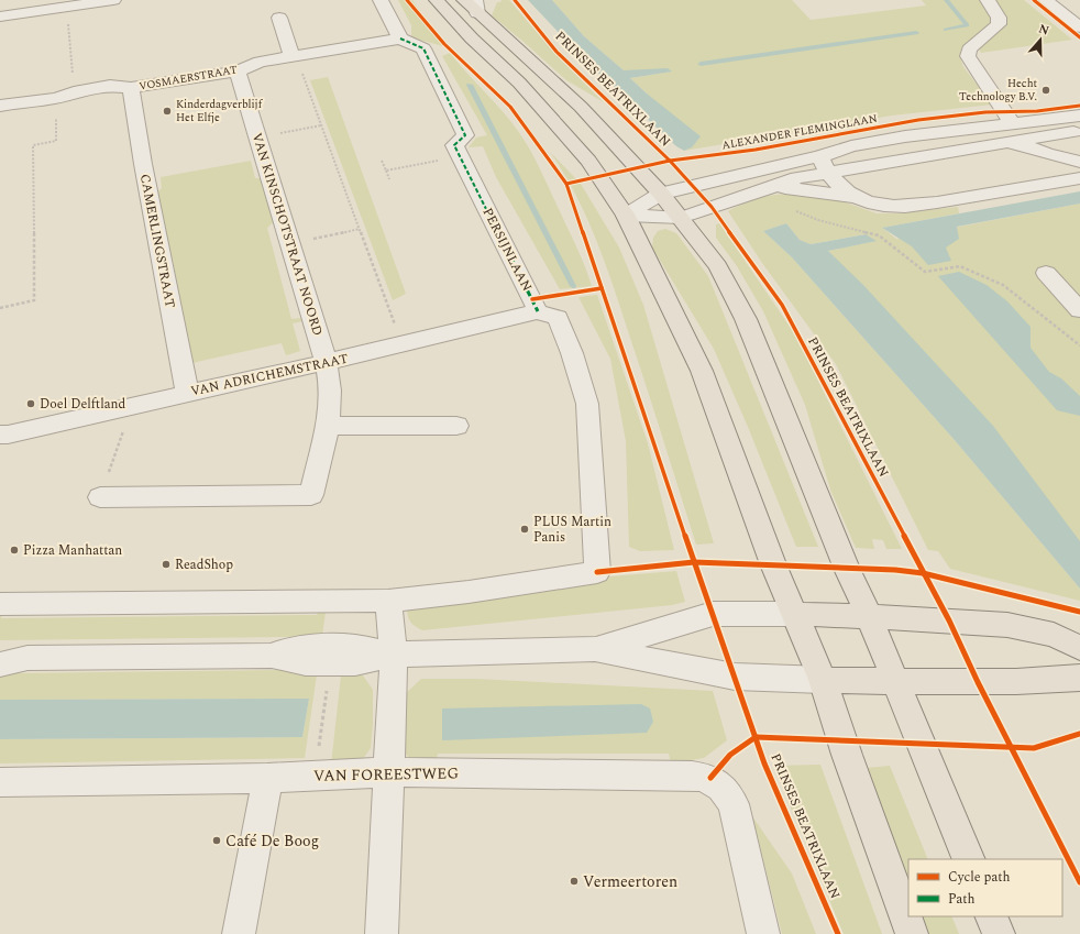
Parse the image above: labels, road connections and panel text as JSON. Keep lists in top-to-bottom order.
{
  "streets": {
    "street": [
      "VOSMAERSTRAAT",
      "ALEXANDER FLEMINGLAAN",
      "VAN KINSCHOTSTRAAT NOORD",
      "CAMERLINGSTRAAT",
      "PERSIJNLAAN",
      "VAN ADRICHEMSTRAAT",
      "VAN FOREESTWEG"
    ],
    "cycle path": ["PRINSES BEATRIXLAAN"]
  },
  "crossings": [
    ["VOSMAERSTRAAT", "VAN KINSCHOTSTRAAT NOORD"],
    ["VOSMAERSTRAAT", "CAMERLINGSTRAAT"],
    ["VOSMAERSTRAAT", "PERSIJNLAAN"],
    ["VAN KINSCHOTSTRAAT NOORD", "VAN ADRICHEMSTRAAT"],
    ["CAMERLINGSTRAAT", "VAN ADRICHEMSTRAAT"],
    ["PERSIJNLAAN", "VAN ADRICHEMSTRAAT"]
  ],
  "places": [
    "Hecht Technology B.V.",
    "Kinderdagverblijf Het Elfje",
    "Doel Delftland",
    "PLUS Martin Panis",
    "Pizza Manhattan",
    "ReadShop",
    "Café De Boog",
    "Vermeertoren"
  ],
  "legend": ["Cycle path", "Path"],
  "north": "top"
}
